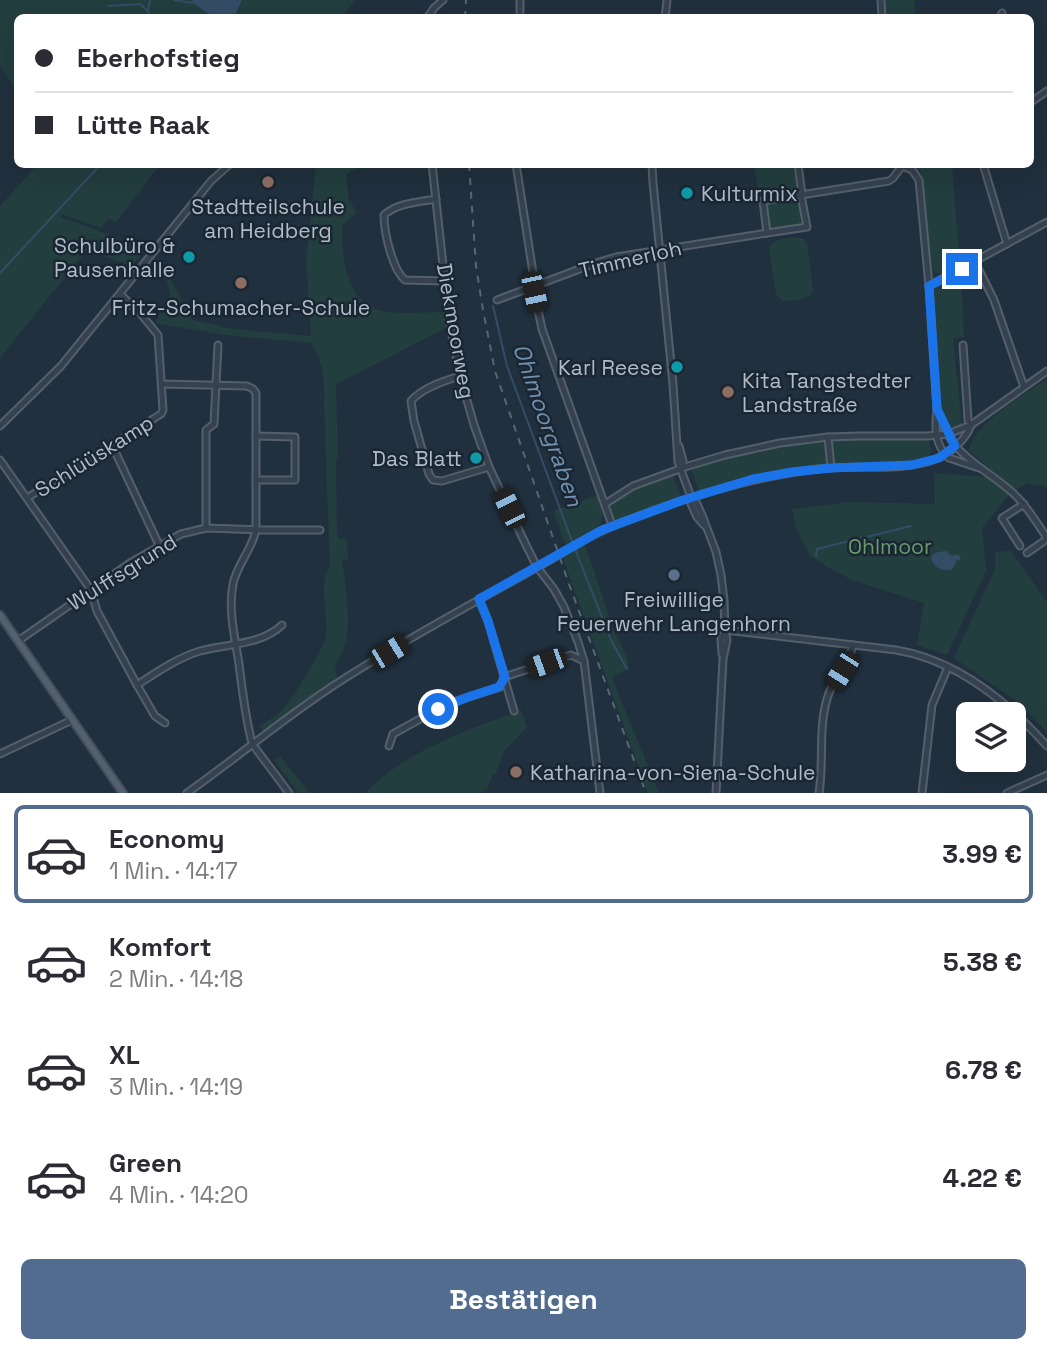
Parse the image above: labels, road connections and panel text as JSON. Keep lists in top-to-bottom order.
{
  "streets": {
    "street": [
      "Timmerloh",
      "Diekmoorweg",
      "Schlüüskamp",
      "Wulffsgrund"
    ]
  },
  "water": ["Ohlmoorgraben"],
  "parks": ["Ohlmoor"],
  "places": [
    "Stadtteilschule am Heidberg",
    "Kulturmix",
    "Schulbüro & Pausenhalle",
    "Fritz-Schumacher-Schule",
    "Karl Reese",
    "Kita Tangstedter Landstraße",
    "Das Blatt",
    "Freiwillige Feuerwehr Langenhorn",
    "Katharina-von-Siena-Schule"
  ],
  "page": {
    "banner": ["Eberhofstieg", "Lütte Raak"],
    "list": [
      {
        "name": "Economy",
        "note": "1 Min. · 14:17",
        "value": "3.99 €"
      },
      {
        "name": "Komfort",
        "note": "2 Min. · 14:18",
        "value": "5.38 €"
      },
      {
        "name": "XL",
        "note": "3 Min. · 14:19",
        "value": "6.78 €"
      },
      {
        "name": "Green",
        "note": "4 Min. · 14:20",
        "value": "4.22 €"
      }
    ],
    "buttons": "Bestätigen"
  }
}
